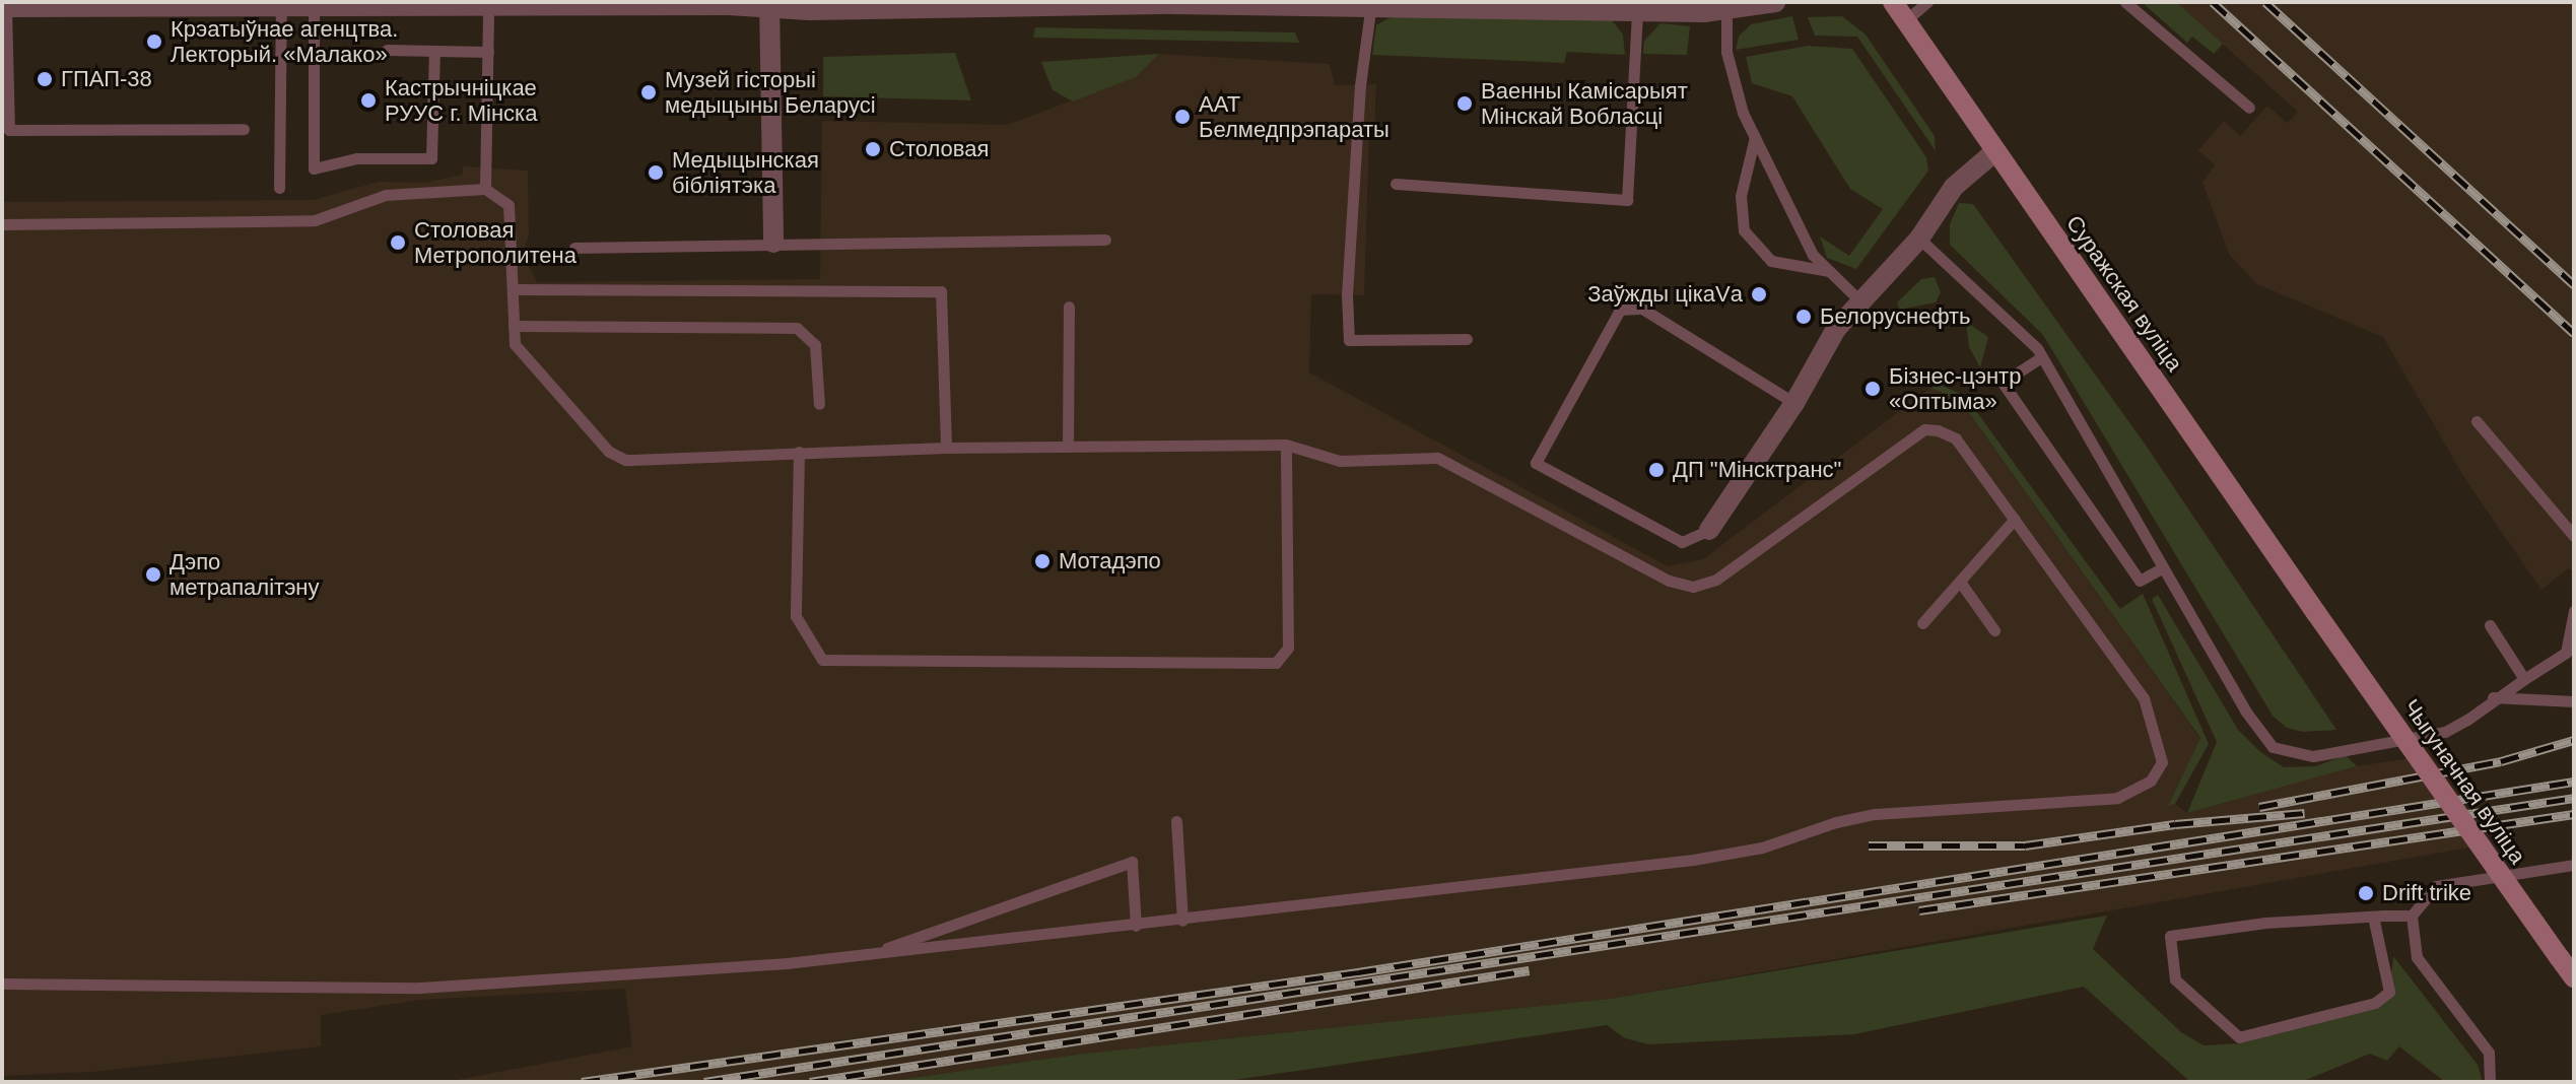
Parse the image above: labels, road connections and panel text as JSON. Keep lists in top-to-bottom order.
{
  "streets": {
    "main road": ["Суражская вуліца", "Чыгуначная вуліца"]
  },
  "crossings": [
    ["Суражская вуліца", "Чыгуначная вуліца"]
  ],
  "places": [
    "Крэатыўнае агенцтва. Лекторый. «Малако»",
    "ГПАП-38",
    "Музей гісторыі медыцыны Беларусі",
    "Кастрычніцкае РУУС г. Мінска",
    "Ваенны Камісарыят Мінскай Вобласці",
    "ААТ Белмедпрэпараты",
    "Столовая",
    "Медыцынская бібліятэка",
    "Столовая Метрополитена",
    "Заўжды цікаVа",
    "Белоруснефть",
    "Бізнес-цэнтр «Оптыма»",
    "ДП \"Мінсктранс\"",
    "Мотадэпо",
    "Дэпо метрапалітэну",
    "Drift trike"
  ]
}
